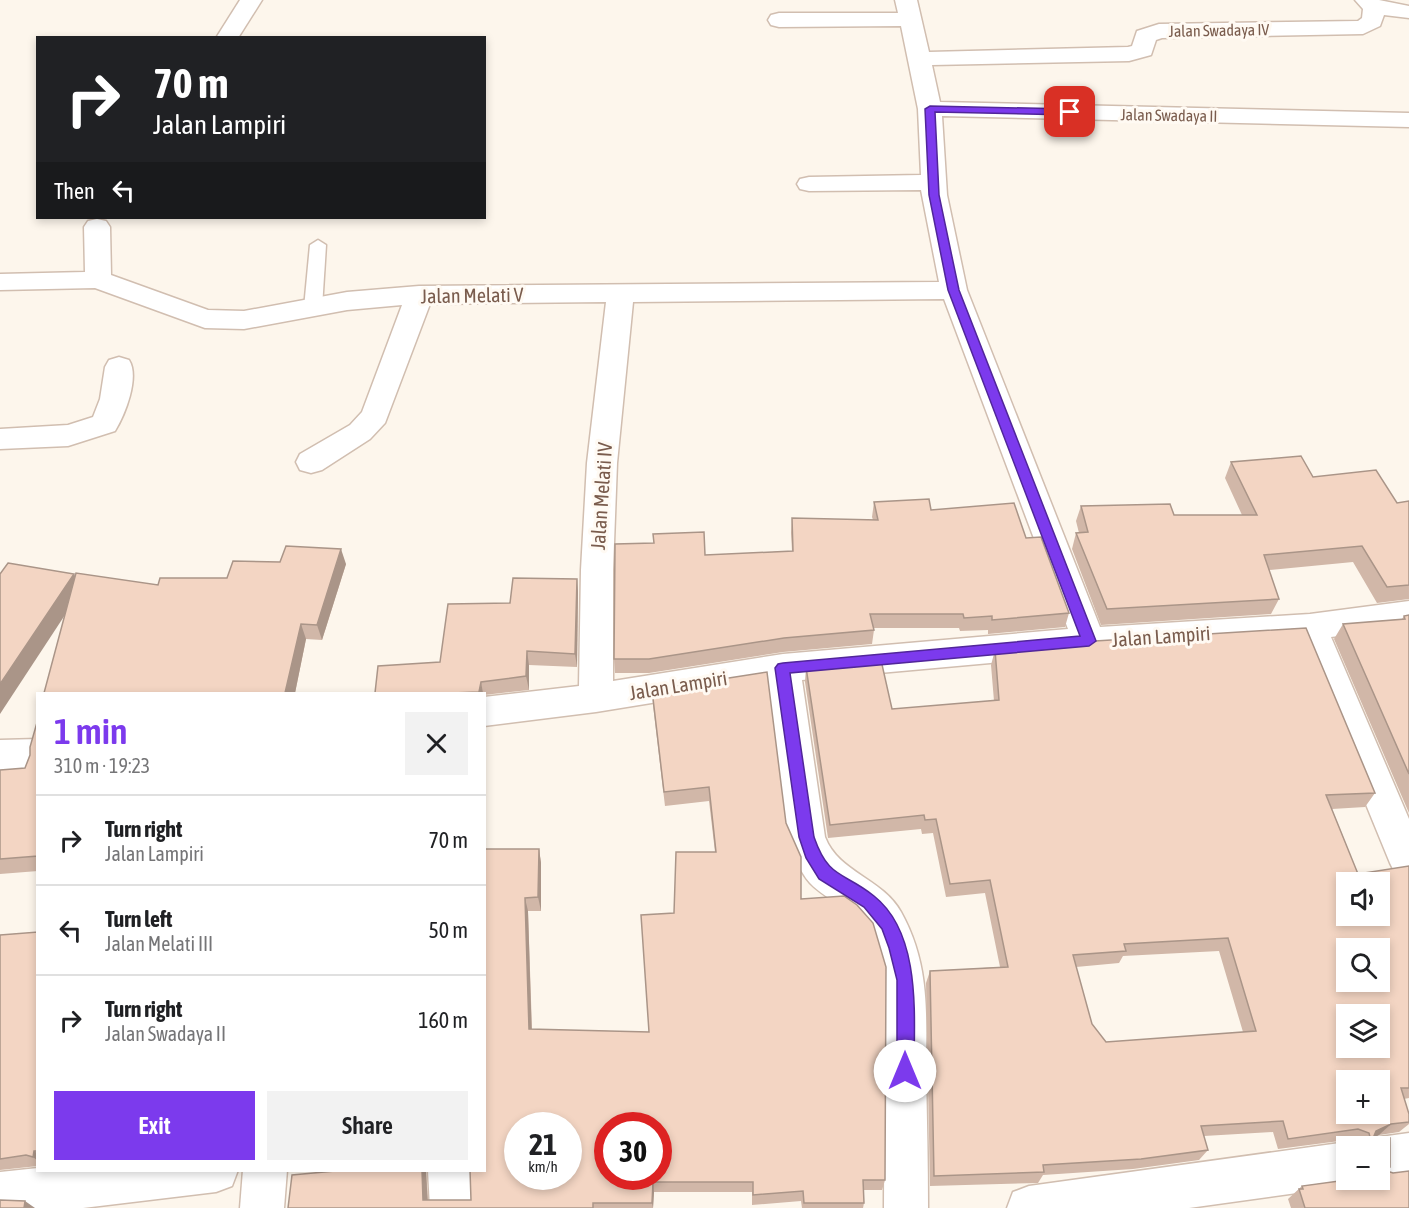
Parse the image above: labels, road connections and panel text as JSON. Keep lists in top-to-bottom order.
{
  "streets": {
    "street": [
      "Jalan Swadaya IV",
      "Jalan Swadaya II",
      "Jalan Melati V",
      "Jalan Melati IV",
      "Jalan Lampiri"
    ]
  },
  "crossings": [
    ["Jalan Melati V", "Jalan Melati IV"],
    ["Jalan Melati IV", "Jalan Lampiri"]
  ],
  "page": {
    "turn": ["70 m", "Jalan Lampiri"],
    "then": "Then",
    "heading": ["1 min", "310 m · 19:23"],
    "list": [
      {
        "name": "Turn right",
        "note": "Jalan Lampiri",
        "value": "70 m"
      },
      {
        "name": "Turn left",
        "note": "Jalan Melati III",
        "value": "50 m"
      },
      {
        "name": "Turn right",
        "note": "Jalan Swadaya II",
        "value": "160 m"
      }
    ],
    "map_buttons": ["+", "−"],
    "buttons": ["Exit", "Share"],
    "speed": "21 km/h",
    "limit": "30"
  }
}
